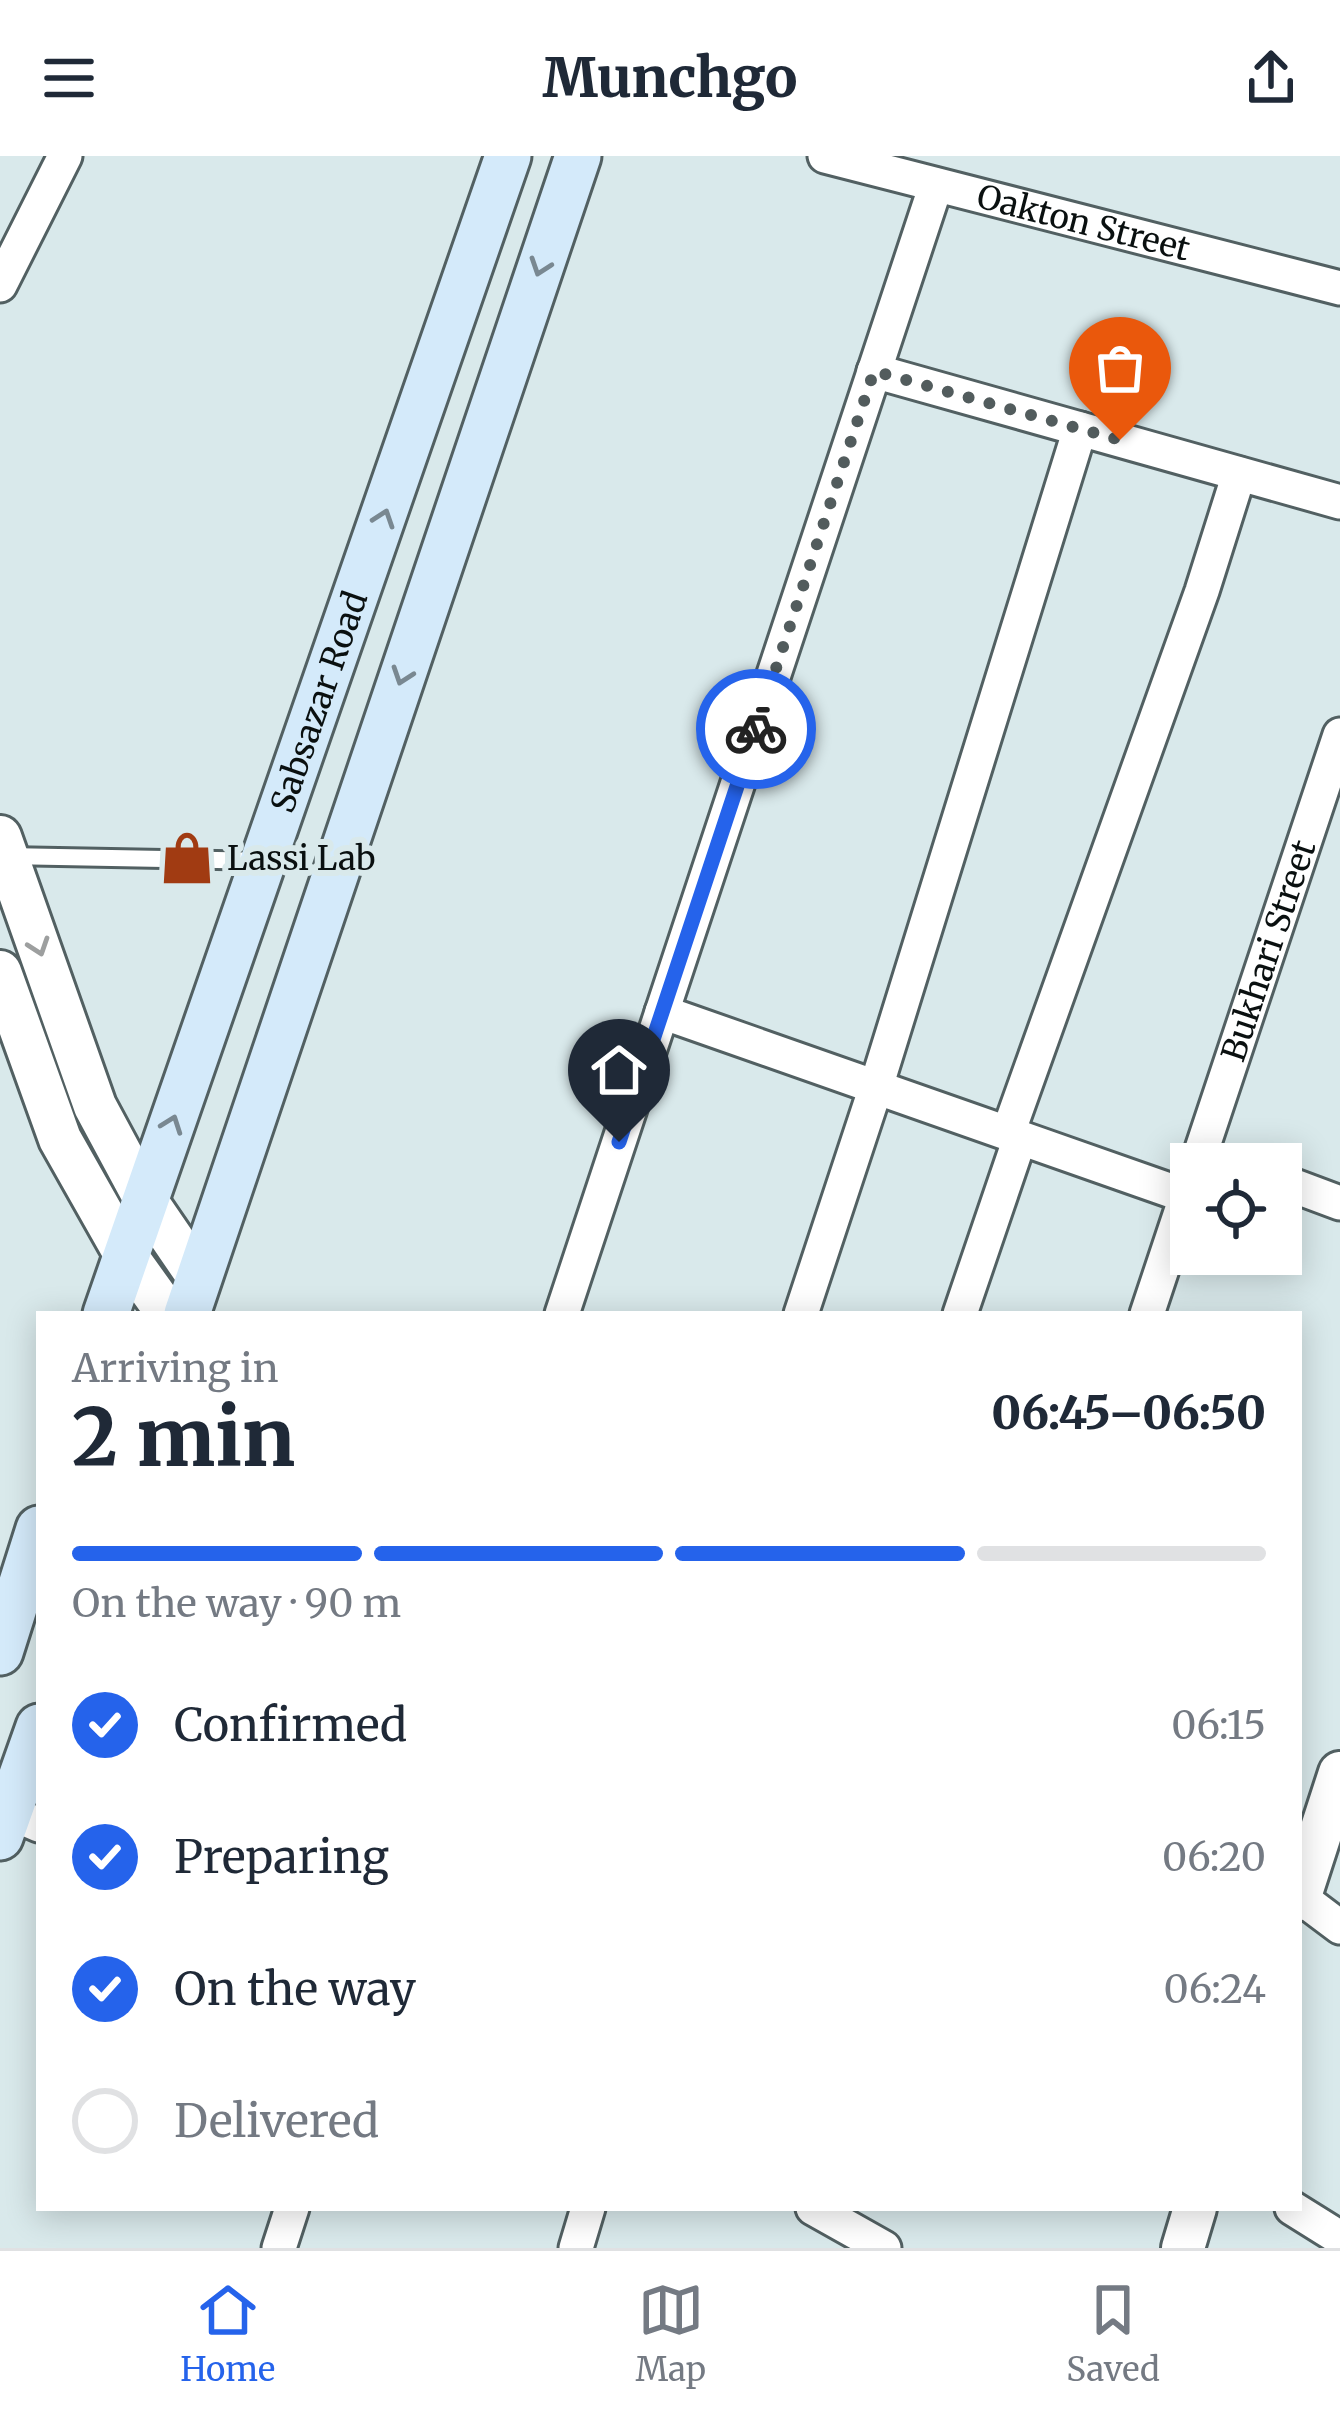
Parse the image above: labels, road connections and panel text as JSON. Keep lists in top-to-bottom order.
{
  "streets": {
    "main road": ["Sabsazar Road"],
    "street": ["Oakton Street", "Bukhari Street"]
  },
  "places": {
    "shop": ["Lassi Lab"]
  },
  "page": {
    "header": "Munchgo",
    "heading": ["2 min", "Arriving in", "06:45–06:50"],
    "bar": "On the way · 90 m",
    "list": [
      ["Confirmed", "06:15"],
      ["Preparing", "06:20"],
      ["On the way", "06:24"],
      "Delivered"
    ],
    "tabs": ["Home", "Map", "Saved"]
  }
}
